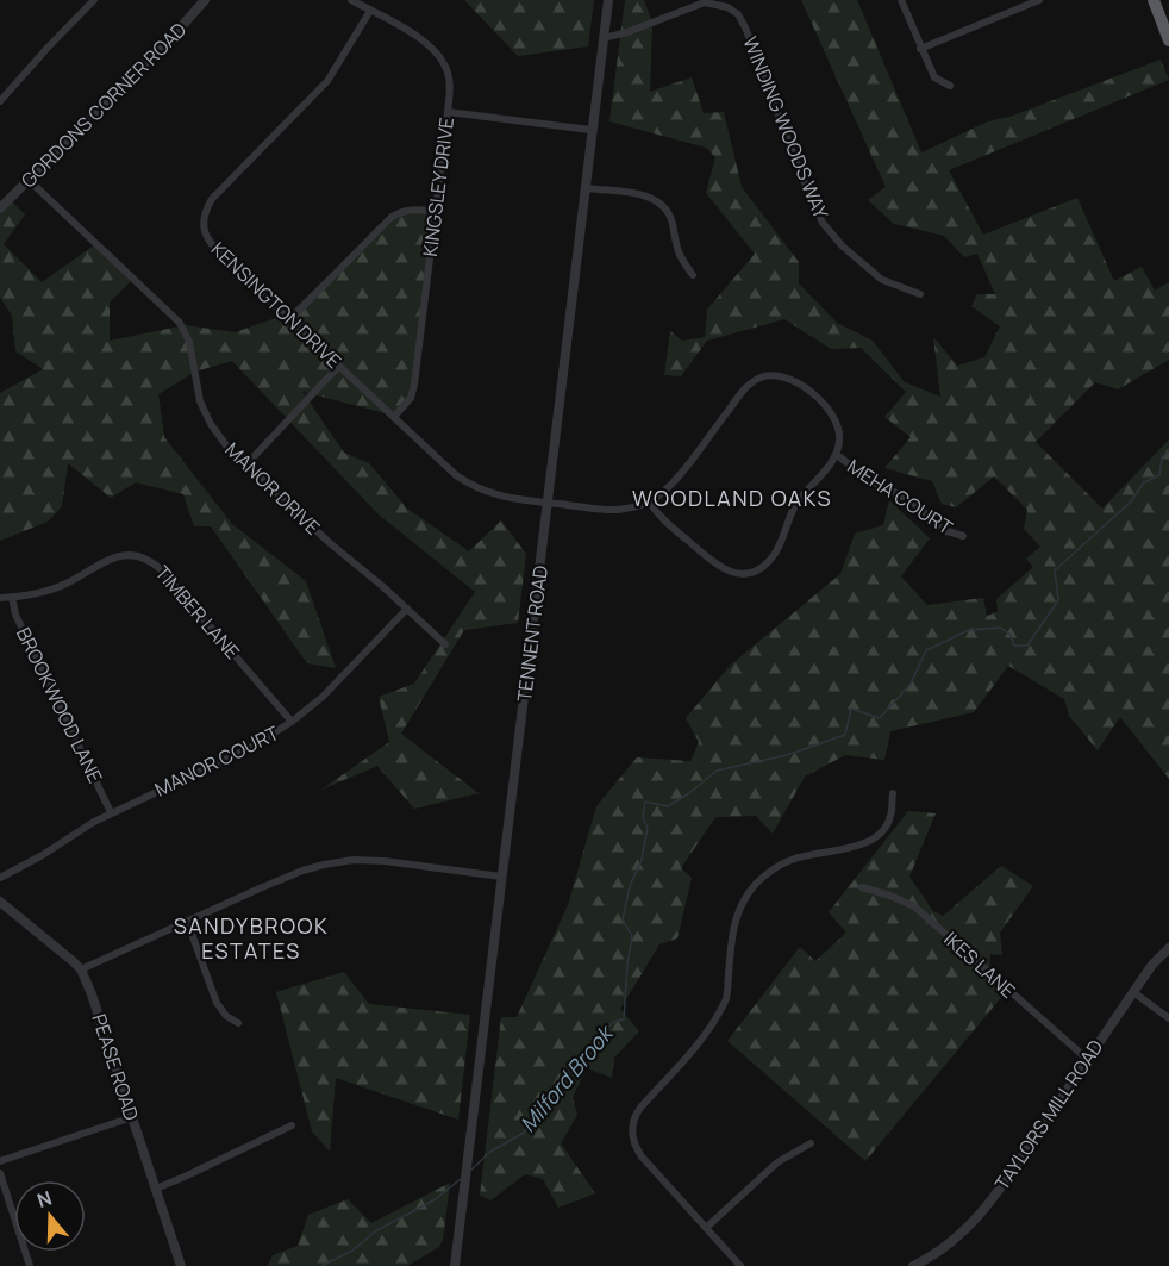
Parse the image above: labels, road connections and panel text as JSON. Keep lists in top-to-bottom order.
{
  "streets": {
    "street": [
      "GORDONS CORNER ROAD",
      "WINDING WOODS WAY",
      "KINGSLEY DRIVE",
      "KENSINGTON DRIVE",
      "MANOR DRIVE",
      "MEHA COURT",
      "TIMBER LANE",
      "TENNENT ROAD",
      "BROOKWOOD LANE",
      "MANOR COURT",
      "IKES LANE",
      "PEASE ROAD",
      "TAYLORS MILL ROAD"
    ]
  },
  "crossings": [
    ["GORDONS CORNER ROAD", "MANOR DRIVE"],
    ["WINDING WOODS WAY", "TENNENT ROAD"],
    ["KINGSLEY DRIVE", "KENSINGTON DRIVE"],
    ["KENSINGTON DRIVE", "TENNENT ROAD"],
    ["MANOR DRIVE", "MANOR COURT"],
    ["TIMBER LANE", "BROOKWOOD LANE"],
    ["TIMBER LANE", "MANOR COURT"],
    ["BROOKWOOD LANE", "MANOR COURT"],
    ["IKES LANE", "TAYLORS MILL ROAD"]
  ],
  "districts": ["WOODLAND OAKS", "SANDYBROOK ESTATES"],
  "water": ["Milford Brook"],
  "north": "top"
}
